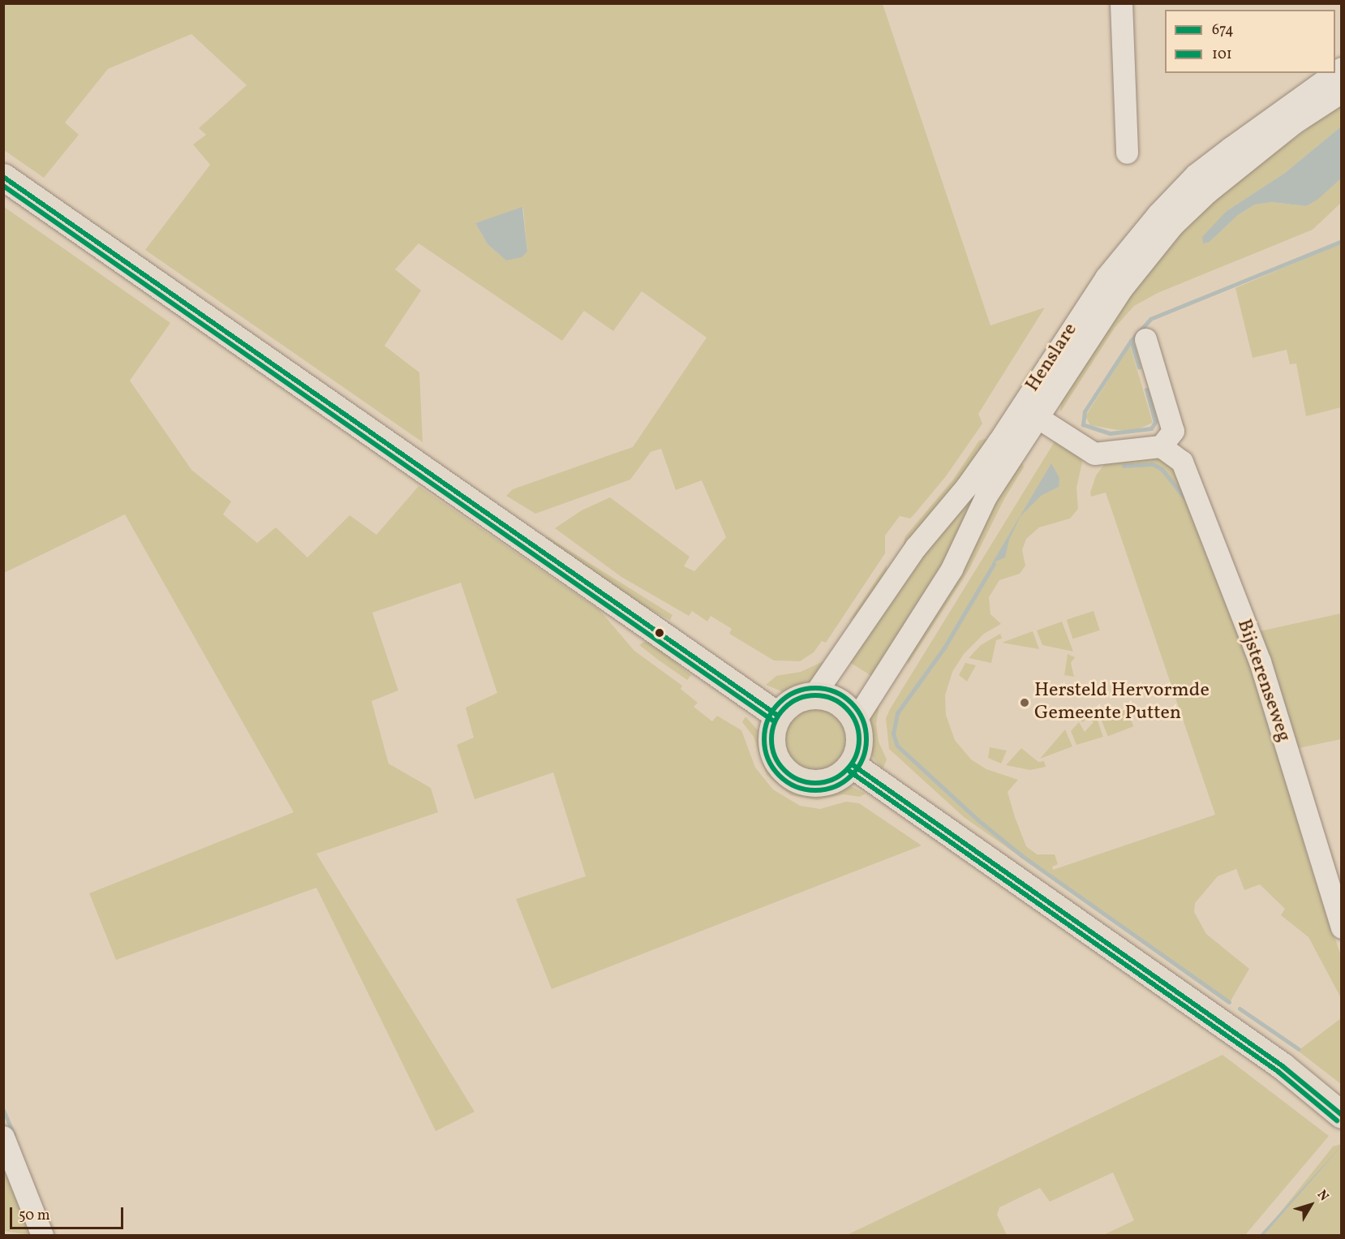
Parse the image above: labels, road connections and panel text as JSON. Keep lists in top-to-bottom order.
{
  "streets": {
    "street": ["Henslare", "Bijsterenseweg"]
  },
  "places": ["Hersteld Hervormde Gemeente Putten"],
  "lines": ["transit line 674", "transit line 101"],
  "legend": ["674", "101"],
  "scale_bar": "50 m",
  "north": "top right"
}
